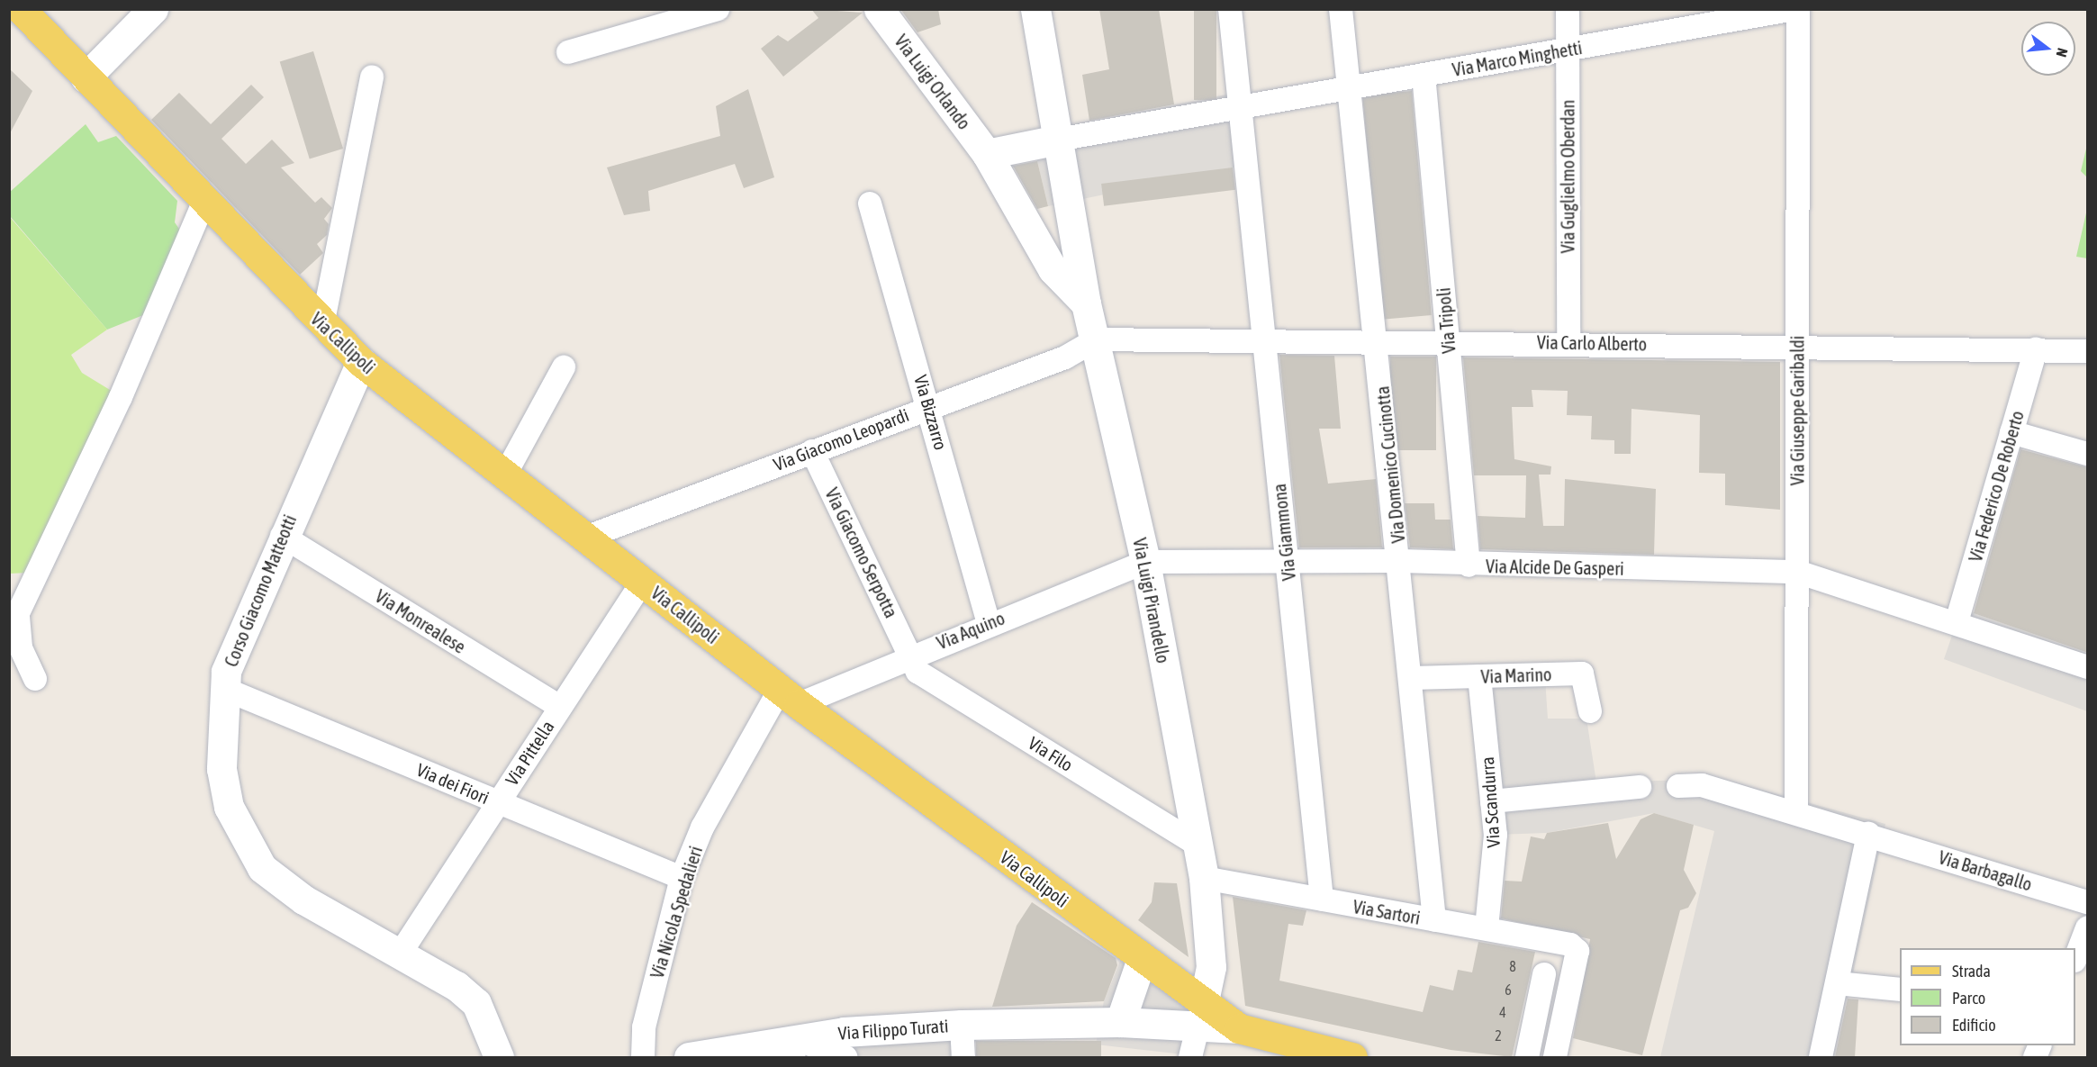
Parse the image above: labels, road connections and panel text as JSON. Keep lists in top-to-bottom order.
{
  "streets": {
    "main road": ["Via Callipoli"],
    "street": [
      "Via Marco Minghetti",
      "Via Luigi Orlando",
      "Via Guglielmo Oberdan",
      "Via Tripoli",
      "Via Carlo Alberto",
      "Via Giuseppe Garibaldi",
      "Via Bizzarro",
      "Via Giacomo Leopardi",
      "Via Domenico Cucinotta",
      "Via Federico De Roberto",
      "Via Giammona",
      "Via Giacomo Serpotta",
      "Via Alcide De Gasperi",
      "Corso Giacomo Matteotti",
      "Via Luigi Pirandello",
      "Via Monrealese",
      "Via Aquino",
      "Via Marino",
      "Via Pittella",
      "Via Filo",
      "Via dei Fiori",
      "Via Scandurra",
      "Via Barbagallo",
      "Via Nicola Spedalieri",
      "Via Sartori",
      "Via Filippo Turati"
    ]
  },
  "crossings": [
    ["Via Marco Minghetti", "Via Guglielmo Oberdan"],
    ["Via Marco Minghetti", "Via Tripoli"],
    ["Via Marco Minghetti", "Via Giuseppe Garibaldi"],
    ["Via Marco Minghetti", "Via Domenico Cucinotta"],
    ["Via Marco Minghetti", "Via Giammona"],
    ["Via Marco Minghetti", "Via Luigi Pirandello"],
    ["Via Luigi Orlando", "Via Luigi Pirandello"],
    ["Via Guglielmo Oberdan", "Via Carlo Alberto"],
    ["Via Tripoli", "Via Carlo Alberto"],
    ["Via Tripoli", "Via Alcide De Gasperi"],
    ["Via Callipoli", "Via Giacomo Leopardi"],
    ["Via Callipoli", "Corso Giacomo Matteotti"],
    ["Via Callipoli", "Via Luigi Pirandello"],
    ["Via Callipoli", "Via Aquino"],
    ["Via Callipoli", "Via Pittella"],
    ["Via Callipoli", "Via Nicola Spedalieri"],
    ["Via Callipoli", "Via Filippo Turati"],
    ["Via Carlo Alberto", "Via Giuseppe Garibaldi"],
    ["Via Carlo Alberto", "Via Giacomo Leopardi"],
    ["Via Carlo Alberto", "Via Domenico Cucinotta"],
    ["Via Carlo Alberto", "Via Federico De Roberto"],
    ["Via Carlo Alberto", "Via Giammona"],
    ["Via Carlo Alberto", "Via Luigi Pirandello"],
    ["Via Giuseppe Garibaldi", "Via Alcide De Gasperi"],
    ["Via Giuseppe Garibaldi", "Via Barbagallo"],
    ["Via Bizzarro", "Via Giacomo Leopardi"],
    ["Via Bizzarro", "Via Aquino"],
    ["Via Giacomo Leopardi", "Via Giacomo Serpotta"],
    ["Via Giacomo Leopardi", "Via Luigi Pirandello"],
    ["Via Domenico Cucinotta", "Via Alcide De Gasperi"],
    ["Via Domenico Cucinotta", "Via Marino"],
    ["Via Domenico Cucinotta", "Via Sartori"],
    ["Via Federico De Roberto", "Via Alcide De Gasperi"],
    ["Via Giammona", "Via Alcide De Gasperi"],
    ["Via Giammona", "Via Sartori"],
    ["Via Giacomo Serpotta", "Via Aquino"],
    ["Via Giacomo Serpotta", "Via Filo"],
    ["Via Alcide De Gasperi", "Via Luigi Pirandello"],
    ["Via Alcide De Gasperi", "Via Aquino"],
    ["Corso Giacomo Matteotti", "Via Monrealese"],
    ["Corso Giacomo Matteotti", "Via Pittella"],
    ["Corso Giacomo Matteotti", "Via dei Fiori"],
    ["Via Luigi Pirandello", "Via Aquino"],
    ["Via Luigi Pirandello", "Via Filo"],
    ["Via Luigi Pirandello", "Via Sartori"],
    ["Via Luigi Pirandello", "Via Filippo Turati"],
    ["Via Monrealese", "Via Pittella"],
    ["Via Aquino", "Via Filo"],
    ["Via Aquino", "Via Nicola Spedalieri"],
    ["Via Marino", "Via Scandurra"],
    ["Via Pittella", "Via dei Fiori"],
    ["Via dei Fiori", "Via Nicola Spedalieri"],
    ["Via Scandurra", "Via Sartori"]
  ],
  "house_numbers": [
    "8",
    "6",
    "4",
    "2"
  ],
  "legend": ["Strada", "Parco", "Edificio"],
  "north": "right"
}
